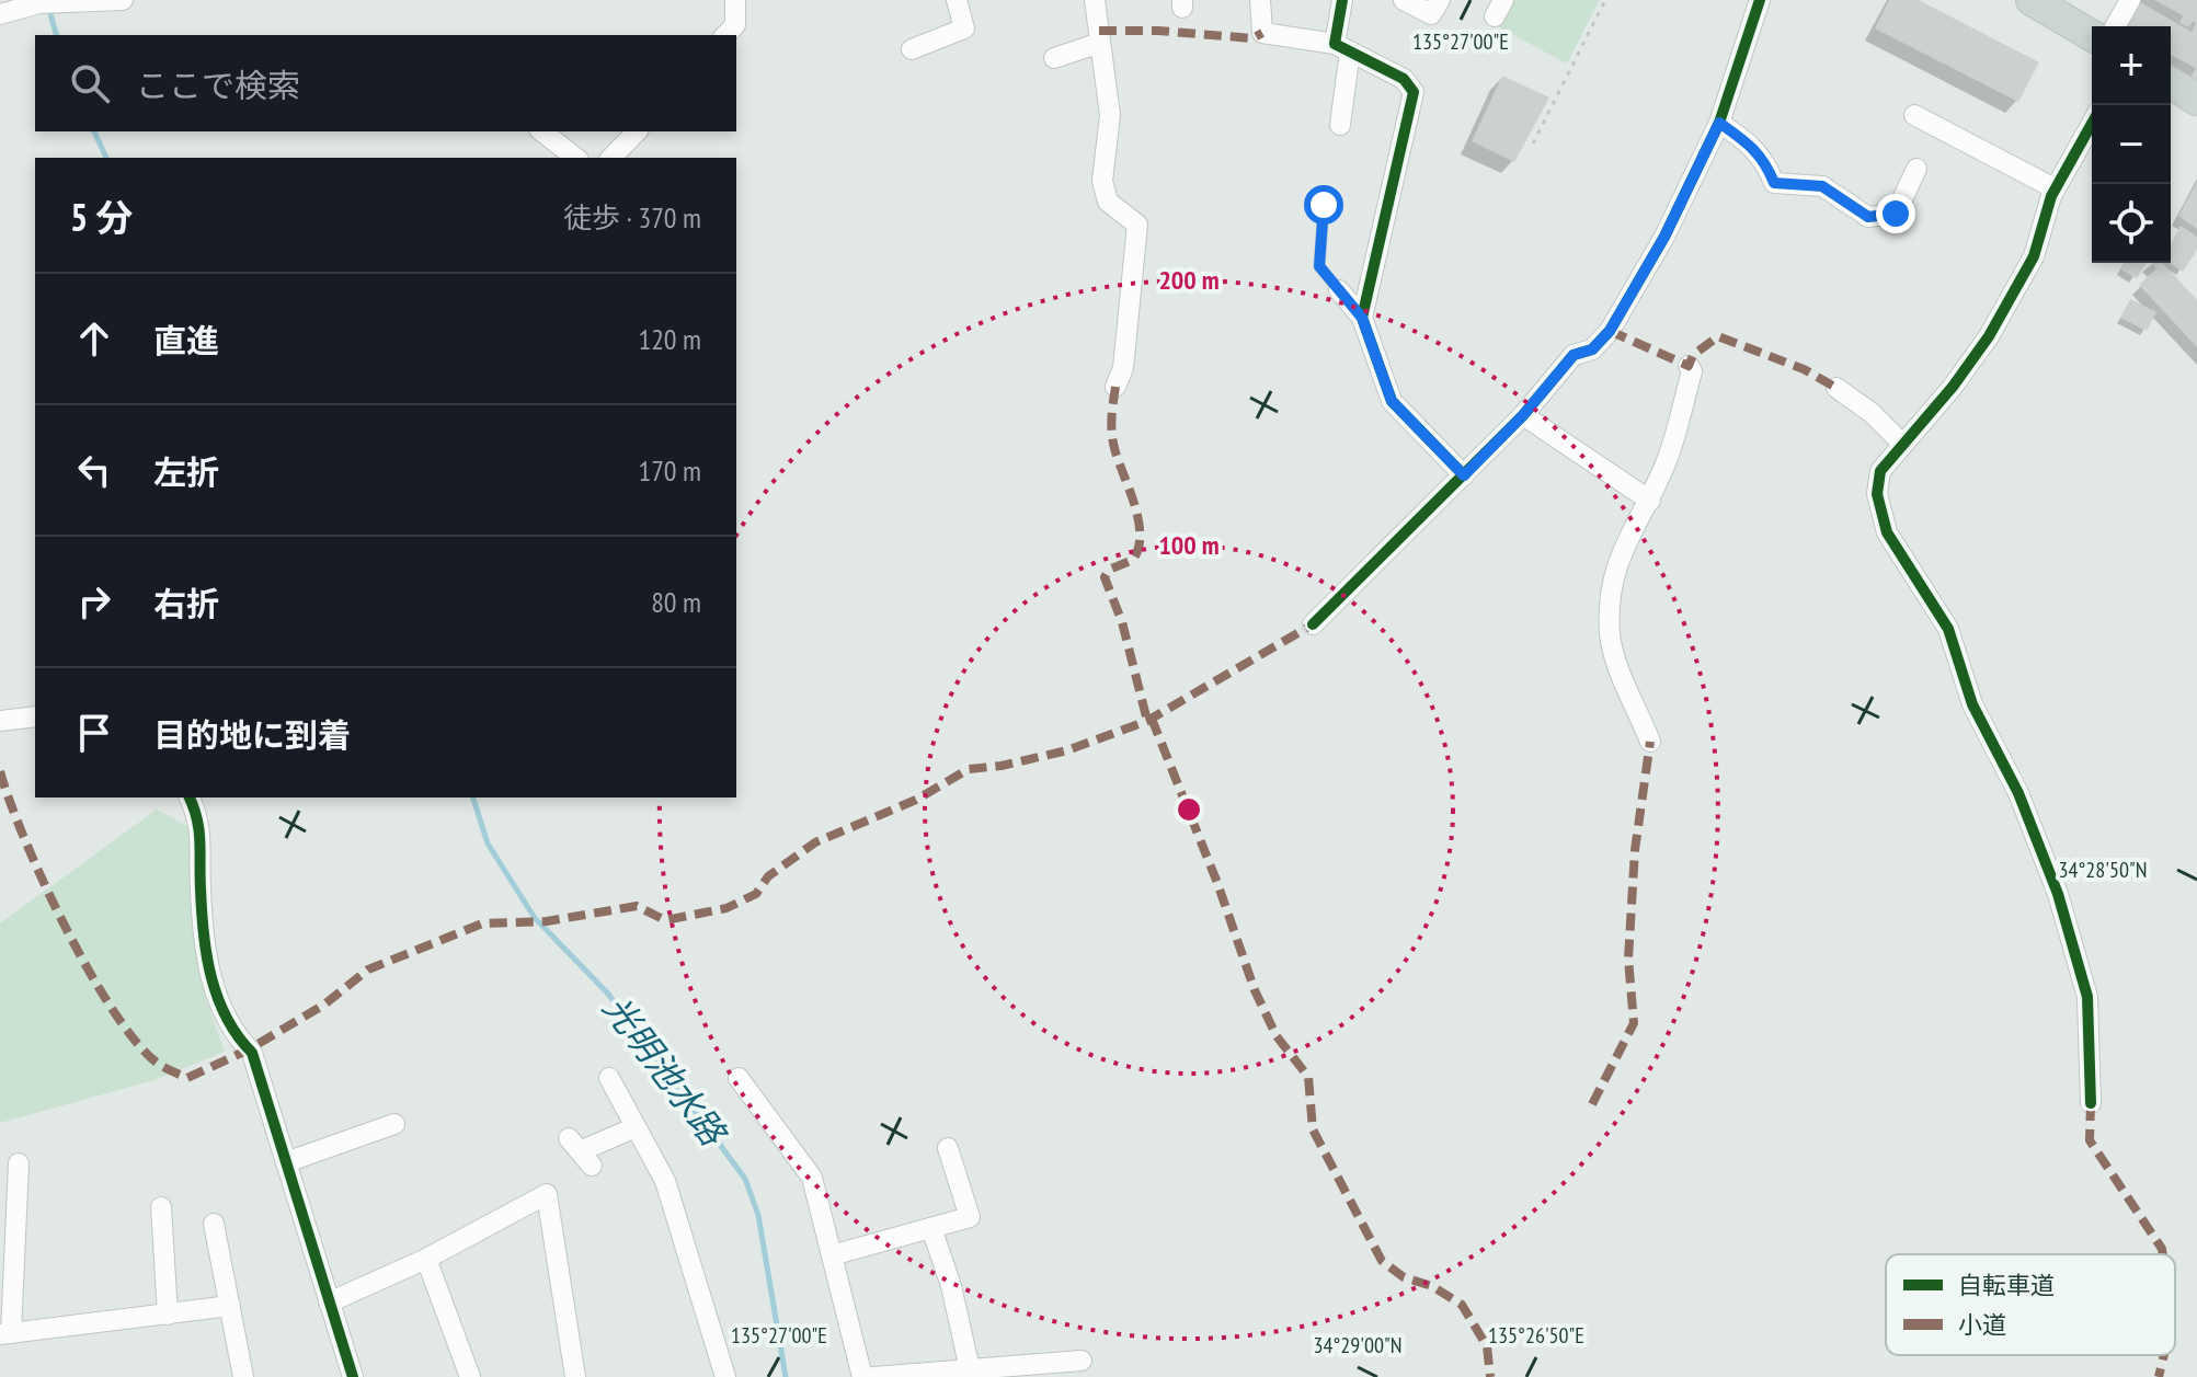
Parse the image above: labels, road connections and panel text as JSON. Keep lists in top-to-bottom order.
{
  "water": ["光明池水路"],
  "legend": ["自転車道", "小道"],
  "page": {
    "map_buttons": ["+", "−"],
    "search": "ここで検索",
    "heading": ["5 分", "徒歩 · 370 m"],
    "list": [
      ["直進", "120 m"],
      ["左折", "170 m"],
      ["右折", "80 m"],
      "目的地に到着"
    ]
  },
  "coordinates": [
    "135°27'00\"E",
    "34°28'50\"N",
    "135°26'50\"E",
    "34°29'00\"N"
  ],
  "rings": ["200 m", "100 m"]
}
